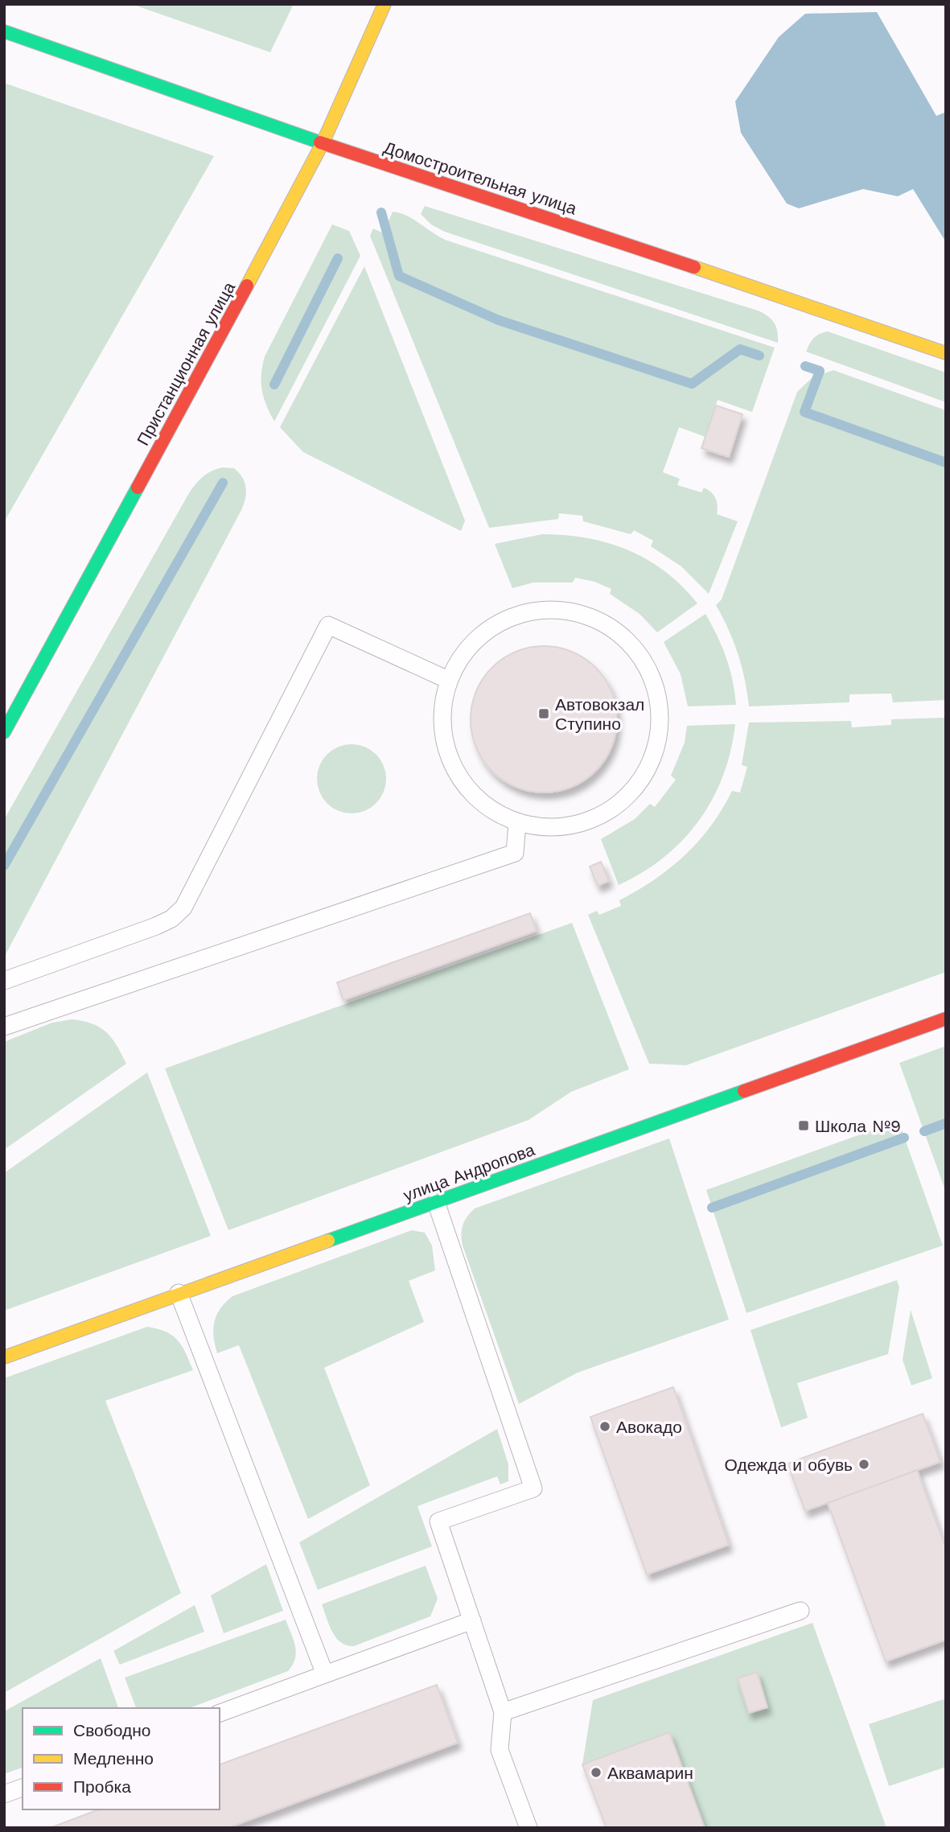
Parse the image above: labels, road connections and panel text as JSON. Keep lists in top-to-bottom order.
{
  "streets": {
    "main road": ["Домостроительная улица", "Пристанционная улица", "улица Андропова"]
  },
  "crossings": [
    ["Домостроительная улица", "Пристанционная улица"]
  ],
  "places": {
    "transit": ["Автовокзал Ступино", "Школа №9"],
    "other": ["Авокадо", "Одежда и обувь", "Аквамарин"]
  },
  "legend": ["Свободно", "Медленно", "Пробка"]
}
